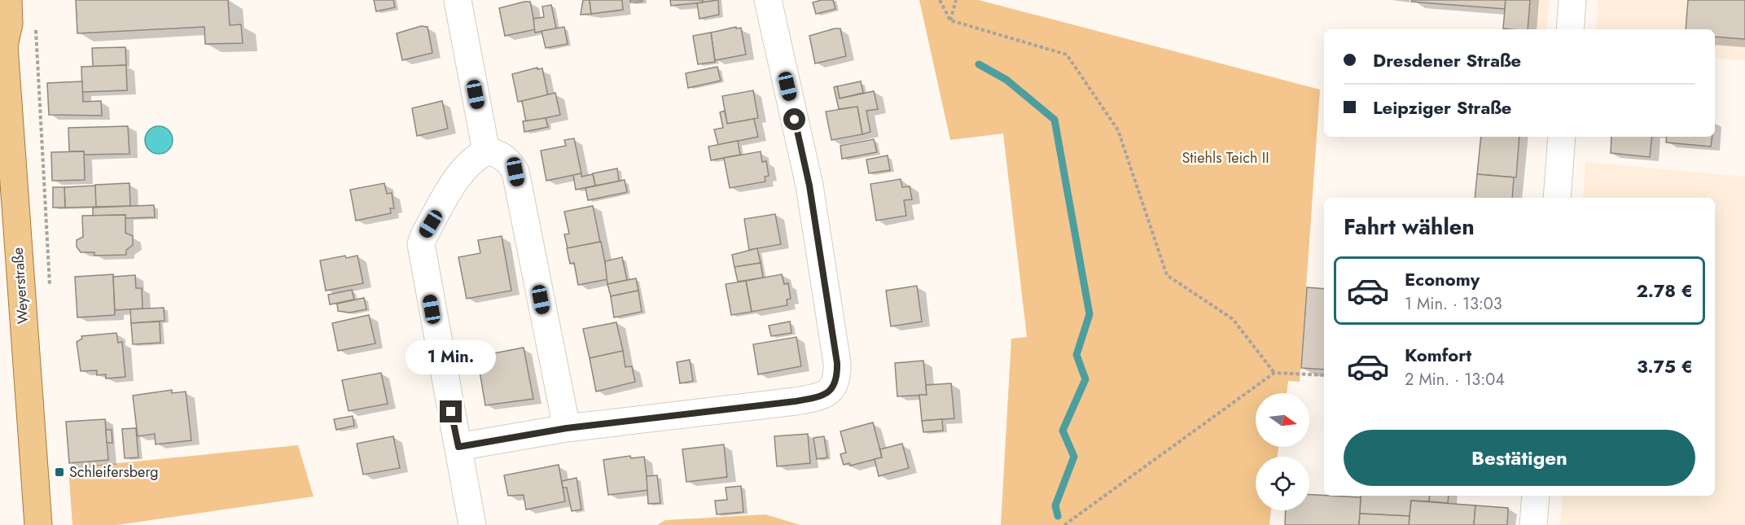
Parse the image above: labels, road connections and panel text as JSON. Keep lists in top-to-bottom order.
{
  "streets": {
    "main road": ["Weyerstraße"]
  },
  "parks": ["Stiehls Teich II"],
  "places": {
    "transit": ["Schleifersberg"]
  },
  "north": "right",
  "page": {
    "banner": ["Dresdener Straße", "Leipziger Straße"],
    "heading": "Fahrt wählen",
    "list": [
      {
        "name": "Economy",
        "note": "1 Min. · 13:03",
        "value": "2.78 €"
      },
      {
        "name": "Komfort",
        "note": "2 Min. · 13:04",
        "value": "3.75 €"
      }
    ],
    "bubble": "1 Min.",
    "buttons": "Bestätigen"
  }
}
